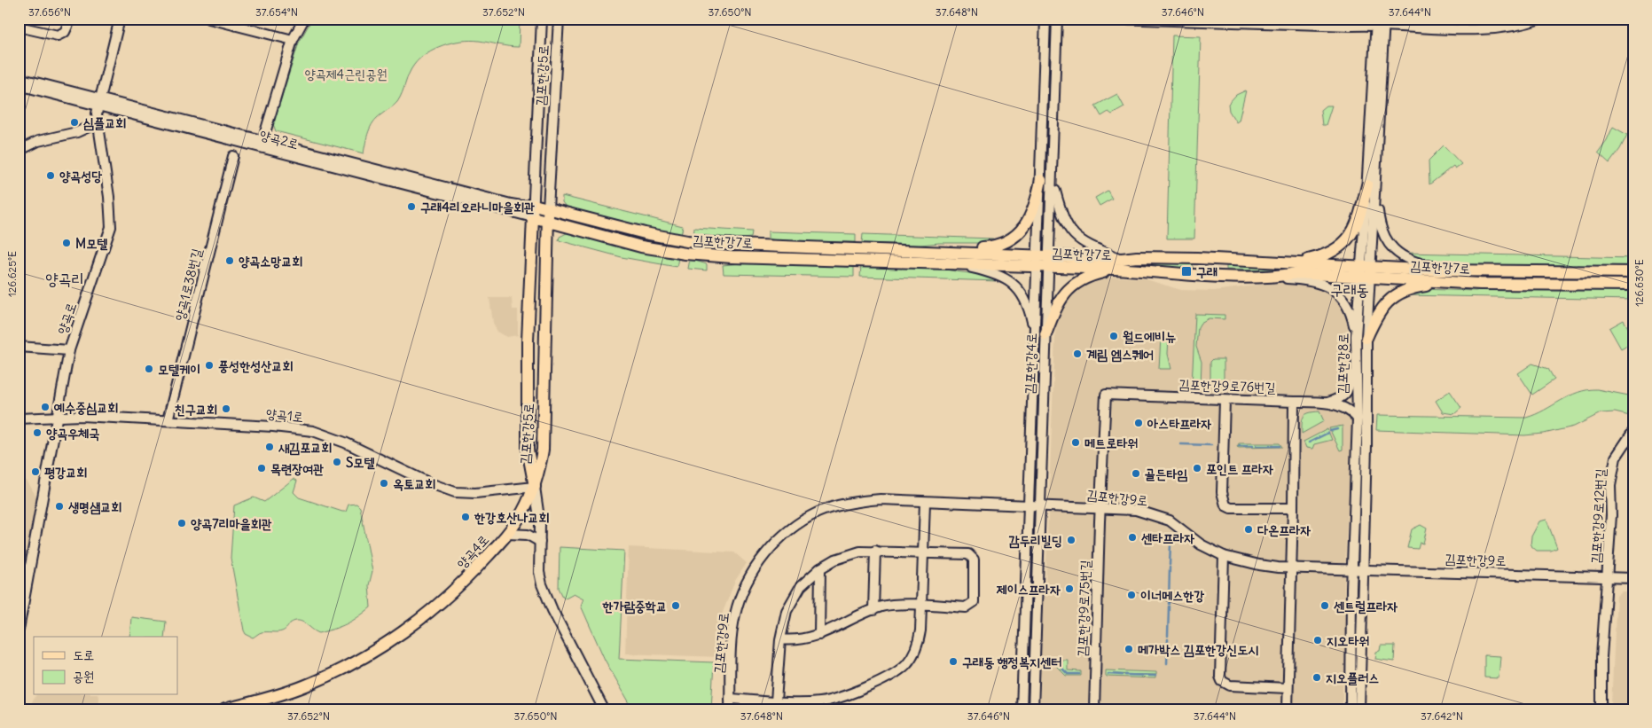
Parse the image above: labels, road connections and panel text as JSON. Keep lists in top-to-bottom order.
{
  "streets": {
    "main road": ["김포한강5로", "김포한강7로", "양곡4로"],
    "street": [
      "양곡2로",
      "양곡1로38번길",
      "양곡로",
      "김포한강4로",
      "김포한강8로",
      "김포한강9로76번길",
      "양곡1로",
      "김포한강9로",
      "김포한강9로12번길",
      "김포한강9로75번길"
    ]
  },
  "crossings": [
    ["김포한강5로", "양곡2로"],
    ["김포한강5로", "김포한강7로"],
    ["김포한강5로", "양곡1로"],
    ["김포한강5로", "양곡4로"],
    ["양곡2로", "김포한강7로"],
    ["양곡2로", "양곡로"],
    ["김포한강7로", "김포한강4로"],
    ["김포한강7로", "김포한강8로"],
    ["양곡1로38번길", "양곡1로"],
    ["양곡로", "양곡1로"],
    ["김포한강4로", "김포한강9로"],
    ["김포한강8로", "김포한강9로"],
    ["김포한강9로76번길", "김포한강9로"],
    ["김포한강9로76번길", "김포한강9로75번길"],
    ["양곡1로", "양곡4로"],
    ["김포한강9로", "김포한강9로12번길"],
    ["김포한강9로", "김포한강9로75번길"]
  ],
  "districts": ["양곡리", "구래동"],
  "parks": ["양곡제4근린공원"],
  "places": {
    "other": [
      "심플교회",
      "양곡성당",
      "구래4리오라니마을회관",
      "M모텔",
      "양곡소망교회",
      "월드에비뉴",
      "계림 엠스퀘어",
      "풍성한성산교회",
      "모텔케이",
      "예수중심교회",
      "친구교회",
      "아스타프라자",
      "양곡우체국",
      "메트로타워",
      "새김포교회",
      "S모텔",
      "목련장여관",
      "포인트 프라자",
      "평강교회",
      "골든타임",
      "옥토교회",
      "생명샘교회",
      "한강호산나교회",
      "양곡7리마을회관",
      "다온프라자",
      "센타프라자",
      "감두리빌딩",
      "제이스프라자",
      "이너메스한강",
      "한가람중학교",
      "센트럴프라자",
      "지오타워",
      "메가박스 김포한강신도시",
      "구래동 행정복지센터",
      "지오플러스"
    ],
    "transit": ["구래"]
  },
  "legend": ["도로", "공원"],
  "coordinates": [
    "37.656°N",
    "37.654°N",
    "37.652°N",
    "37.650°N",
    "37.648°N",
    "37.646°N",
    "37.644°N",
    "126.625°E",
    "126.630°E",
    "37.642°N"
  ]
}
